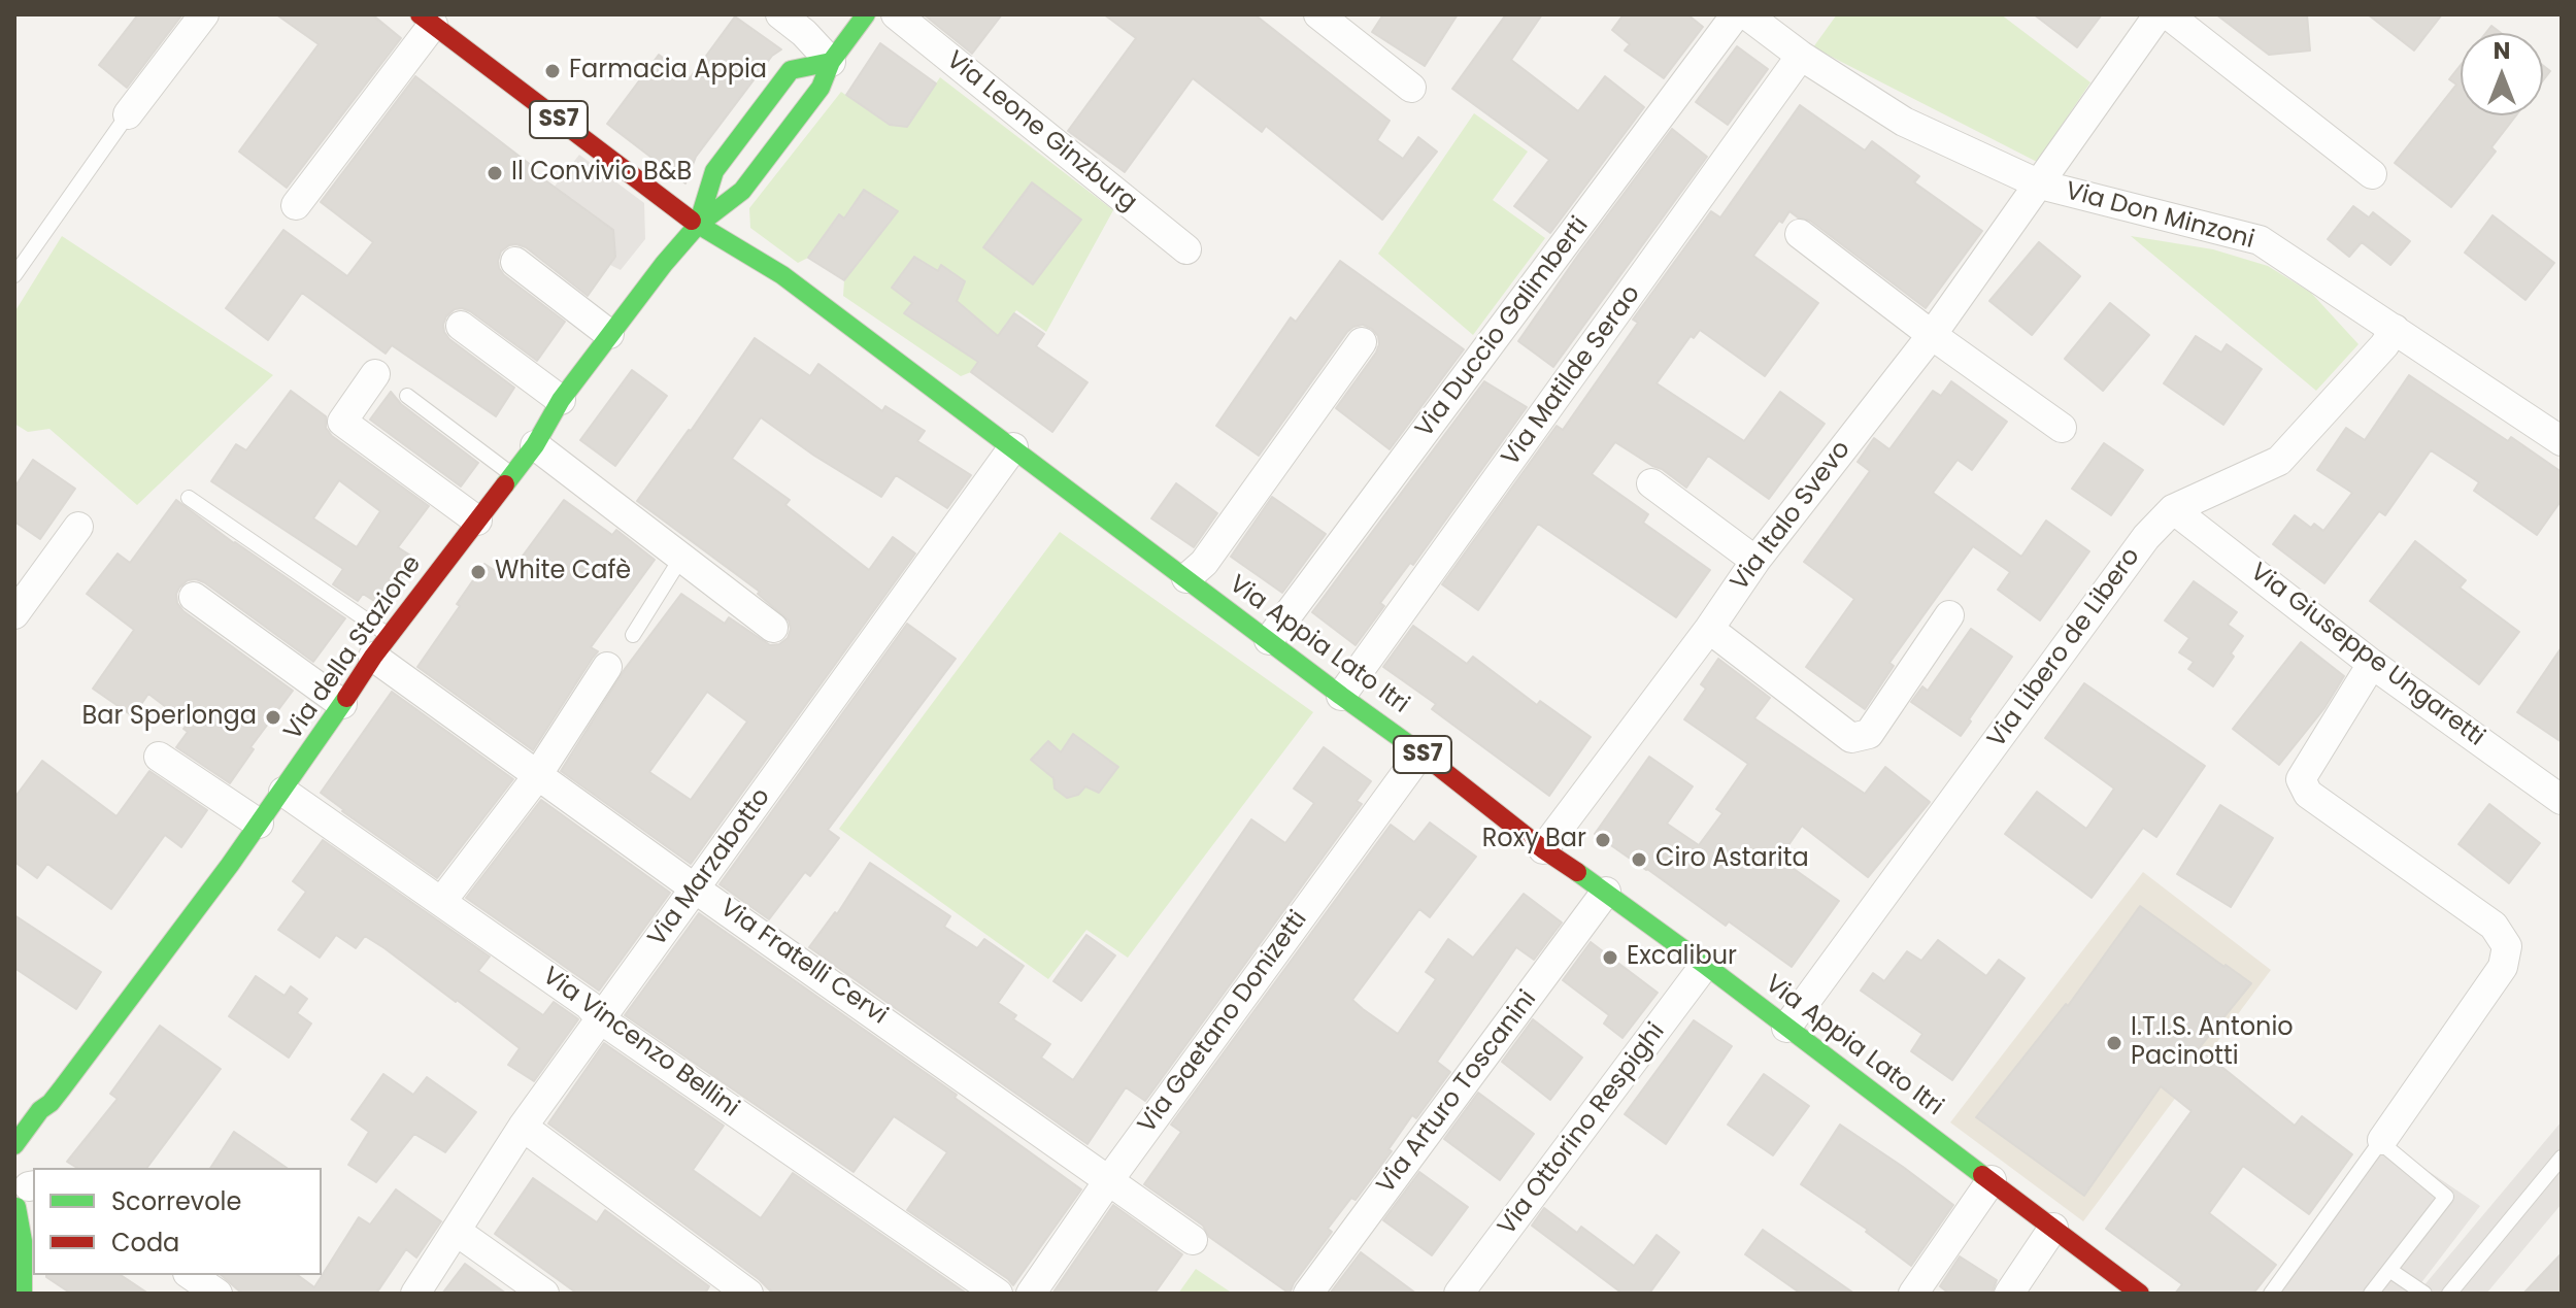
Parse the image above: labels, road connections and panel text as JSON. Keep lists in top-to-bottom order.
{
  "streets": {
    "main road": ["SS7", "Via Appia Lato Itri", "Via della Stazione"],
    "street": [
      "Via Leone Ginzburg",
      "Via Don Minzoni",
      "Via Duccio Galimberti",
      "Via Matilde Serao",
      "Via Italo Svevo",
      "Via Libero de Libero",
      "Via Giuseppe Ungaretti",
      "Via Marzabotto",
      "Via Fratelli Cervi",
      "Via Gaetano Donizetti",
      "Via Vincenzo Bellini",
      "Via Arturo Toscanini",
      "Via Ottorino Respighi"
    ]
  },
  "crossings": [
    ["SS7", "Via Appia Lato Itri"],
    ["SS7", "Via della Stazione"],
    ["Via Don Minzoni", "Via Matilde Serao"],
    ["Via Don Minzoni", "Via Italo Svevo"],
    ["Via Don Minzoni", "Via Libero de Libero"],
    ["Via Duccio Galimberti", "Via Appia Lato Itri"],
    ["Via Matilde Serao", "Via Appia Lato Itri"],
    ["Via Italo Svevo", "Via Appia Lato Itri"],
    ["Via Appia Lato Itri", "Via della Stazione"],
    ["Via Appia Lato Itri", "Via Libero de Libero"],
    ["Via Appia Lato Itri", "Via Marzabotto"],
    ["Via Appia Lato Itri", "Via Gaetano Donizetti"],
    ["Via Appia Lato Itri", "Via Arturo Toscanini"],
    ["Via Appia Lato Itri", "Via Ottorino Respighi"],
    ["Via della Stazione", "Via Fratelli Cervi"],
    ["Via della Stazione", "Via Vincenzo Bellini"],
    ["Via Libero de Libero", "Via Giuseppe Ungaretti"],
    ["Via Marzabotto", "Via Fratelli Cervi"],
    ["Via Marzabotto", "Via Vincenzo Bellini"],
    ["Via Fratelli Cervi", "Via Gaetano Donizetti"]
  ],
  "places": [
    "Farmacia Appia",
    "Il Convivio B&B",
    "White Cafè",
    "Bar Sperlonga",
    "Roxy Bar",
    "Ciro Astarita",
    "Excalibur",
    "I.T.I.S. Antonio Pacinotti"
  ],
  "legend": ["Scorrevole", "Coda"],
  "north": "top"
}
